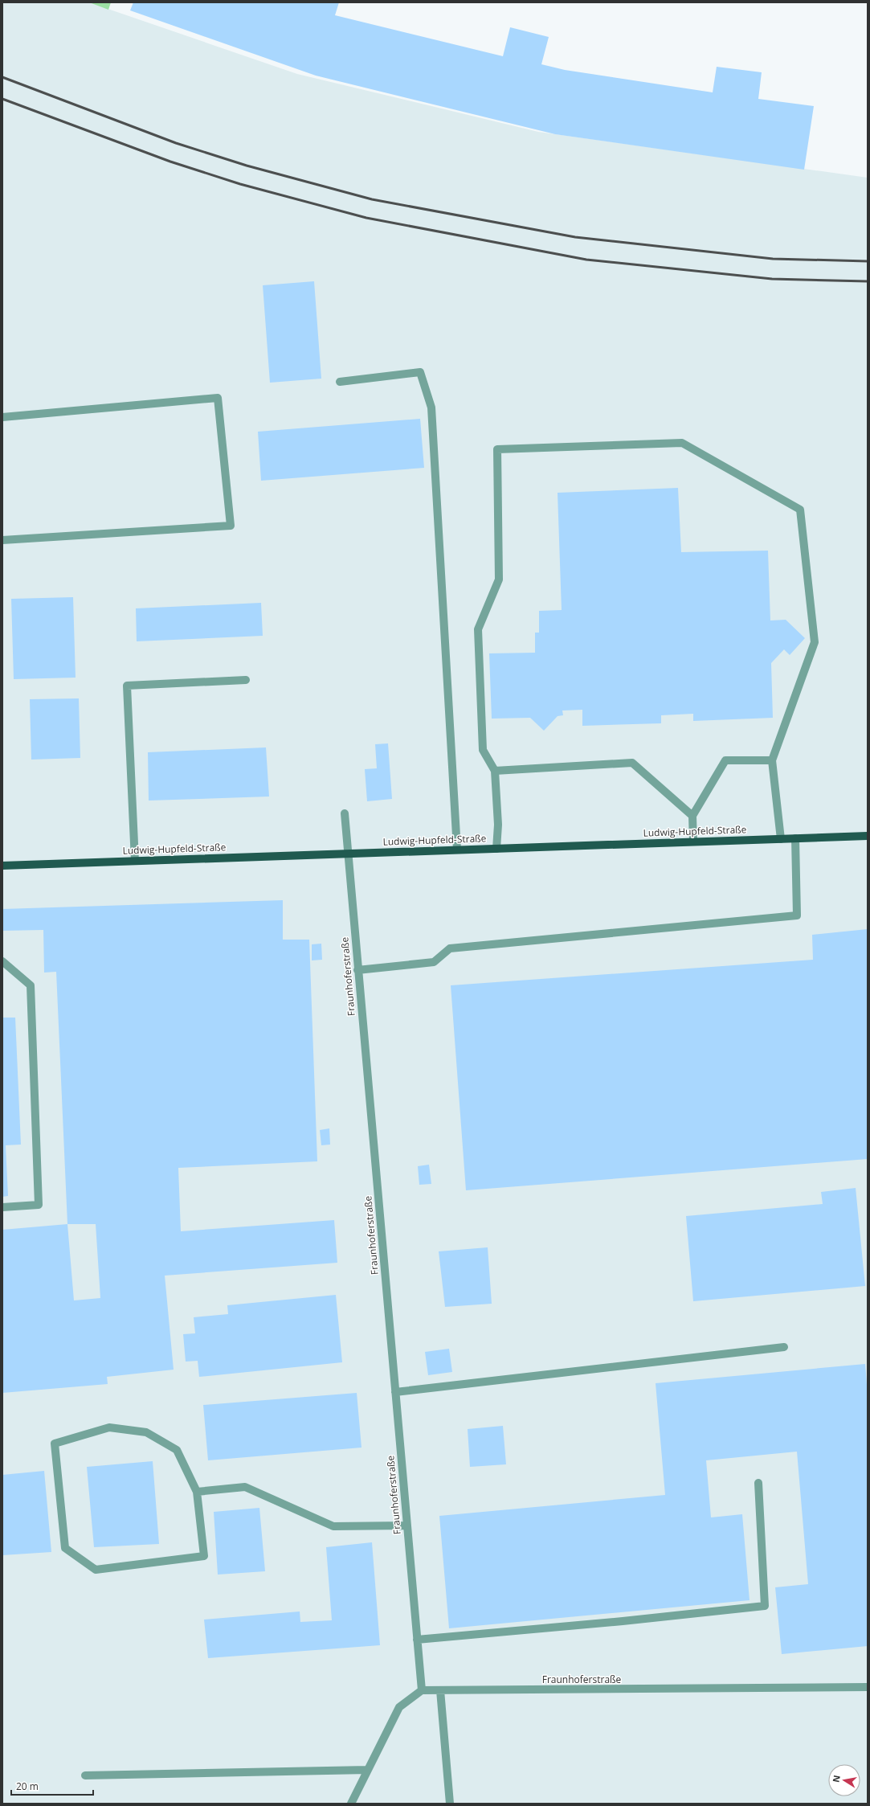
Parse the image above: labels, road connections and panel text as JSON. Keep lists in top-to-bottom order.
{
  "streets": {
    "main road": ["Ludwig-Hupfeld-Straße"],
    "lane": ["Fraunhoferstraße"]
  },
  "crossings": [
    ["Ludwig-Hupfeld-Straße", "Fraunhoferstraße"]
  ],
  "scale_bar": "20 m",
  "north": "left"
}
